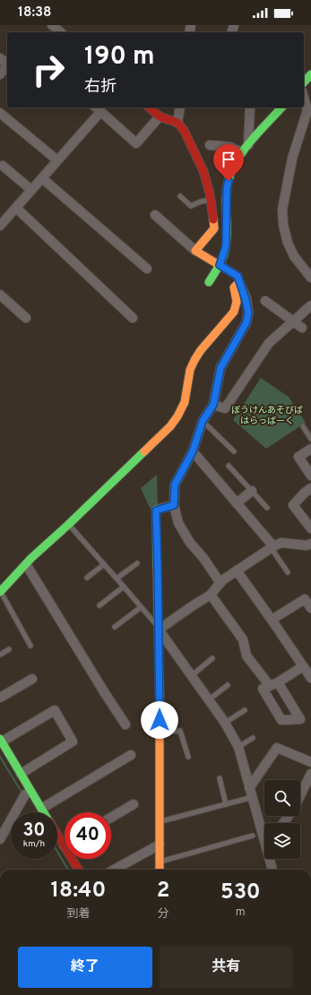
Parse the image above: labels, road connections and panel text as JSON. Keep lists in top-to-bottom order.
{
  "parks": ["ぼうけんあそびば はらっぱーく"],
  "page": {
    "status": "18:38",
    "turn": ["190 m", "右折"],
    "speed": "30 km/h",
    "limit": "40",
    "eta": [
      "18:40",
      "到着",
      "2",
      "分",
      "530",
      "m"
    ],
    "buttons": ["終了", "共有"]
  }
}
